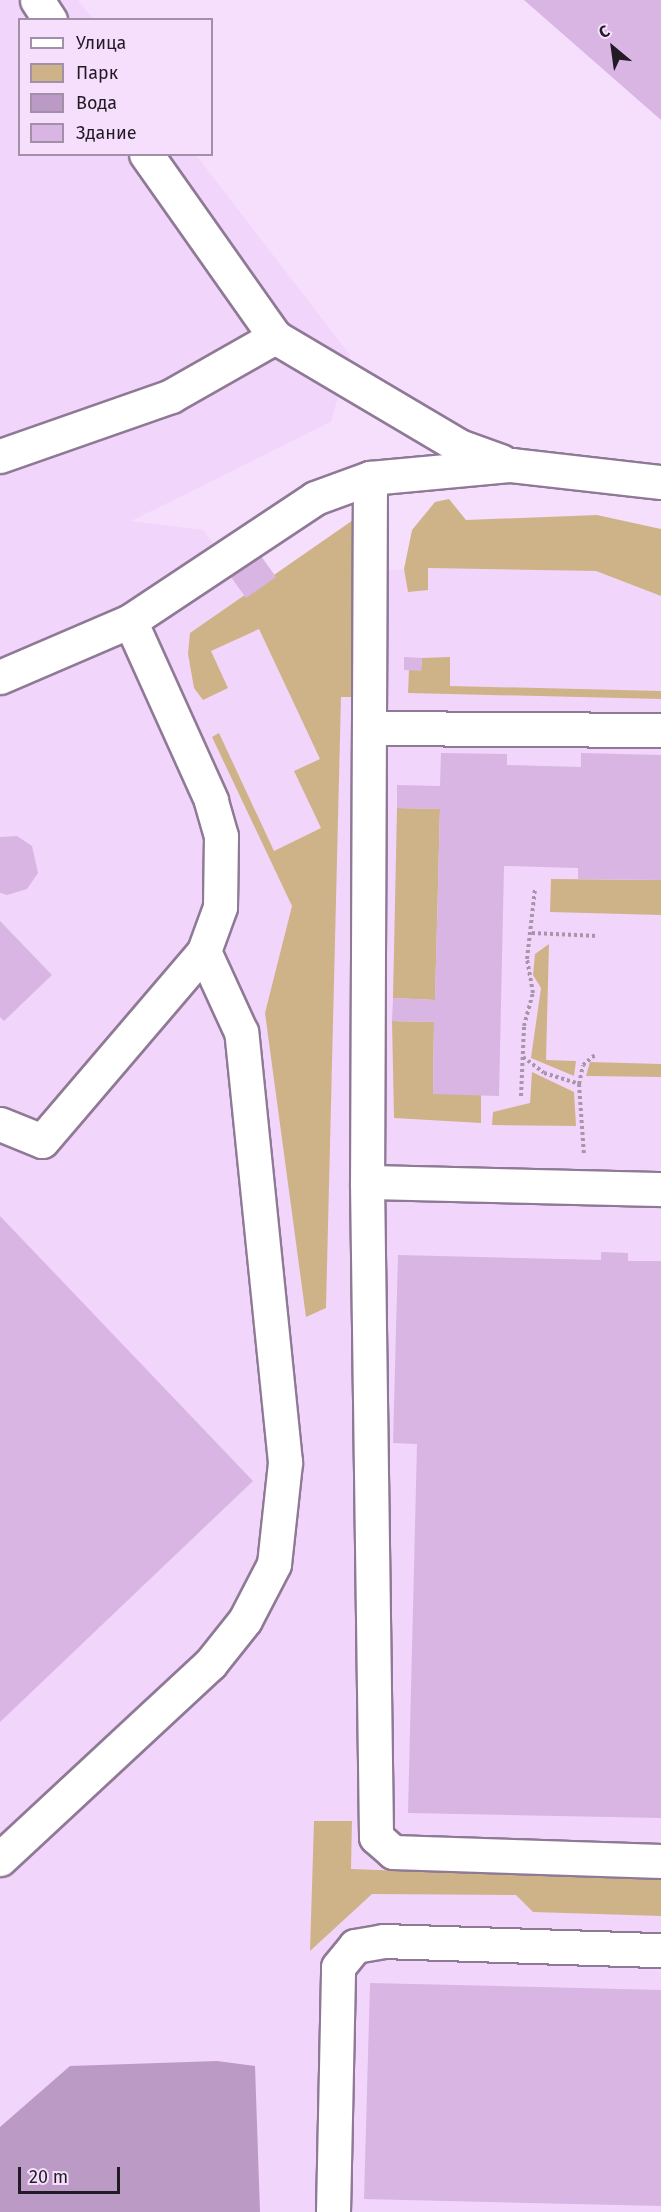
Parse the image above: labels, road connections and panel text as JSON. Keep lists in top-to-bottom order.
{
  "legend": [
    "Улица",
    "Парк",
    "Вода",
    "Здание"
  ],
  "scale_bar": "20 m",
  "north": "top left"
}
